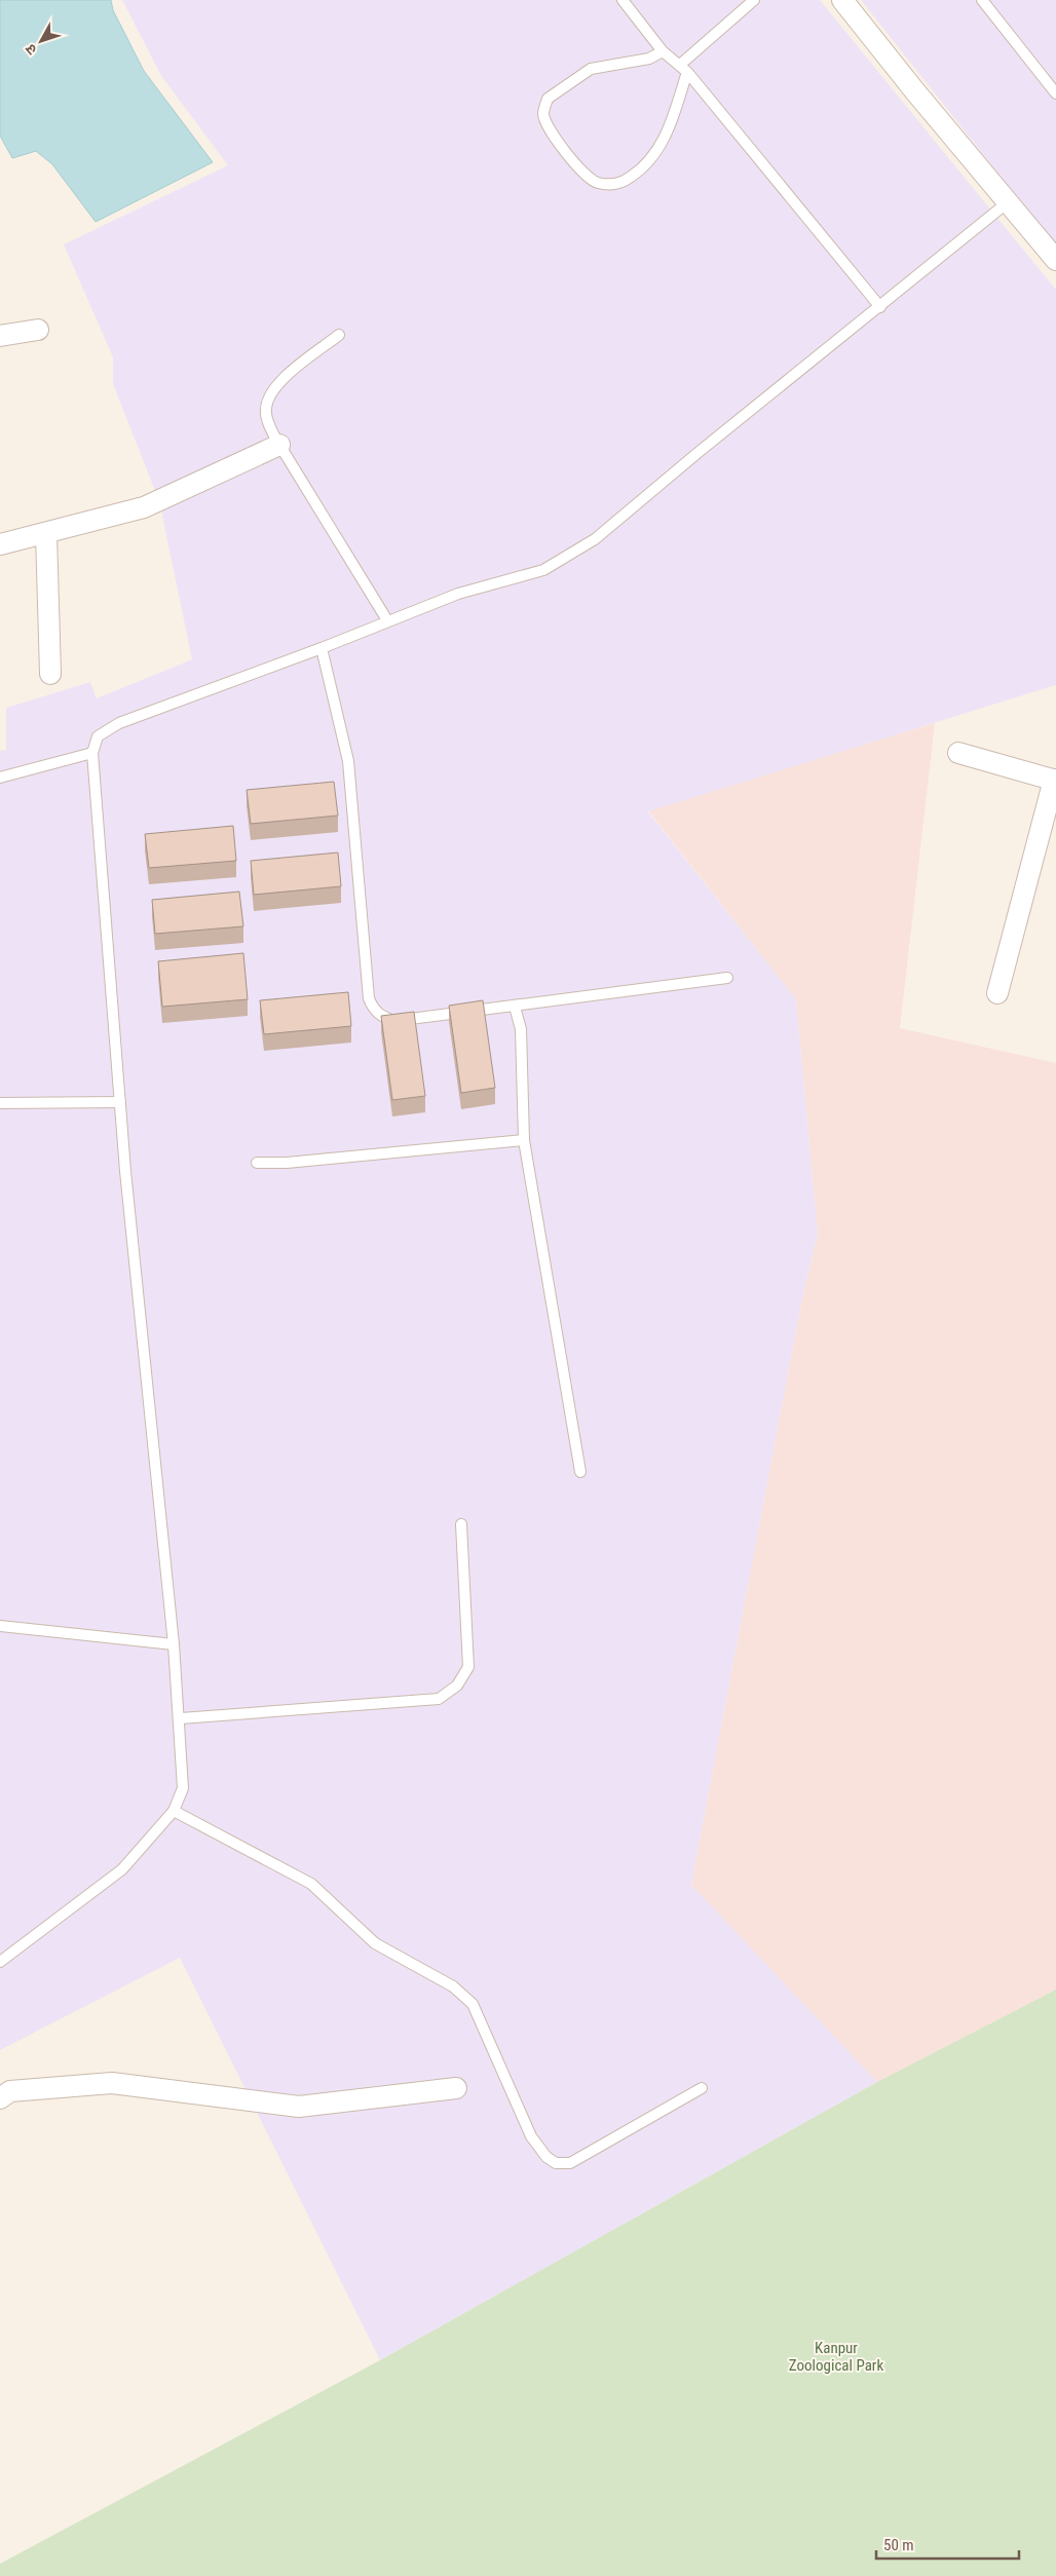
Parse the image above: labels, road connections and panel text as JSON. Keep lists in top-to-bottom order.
{
  "parks": ["Kanpur Zoological Park"],
  "scale_bar": "50 m",
  "north": "bottom left"
}
